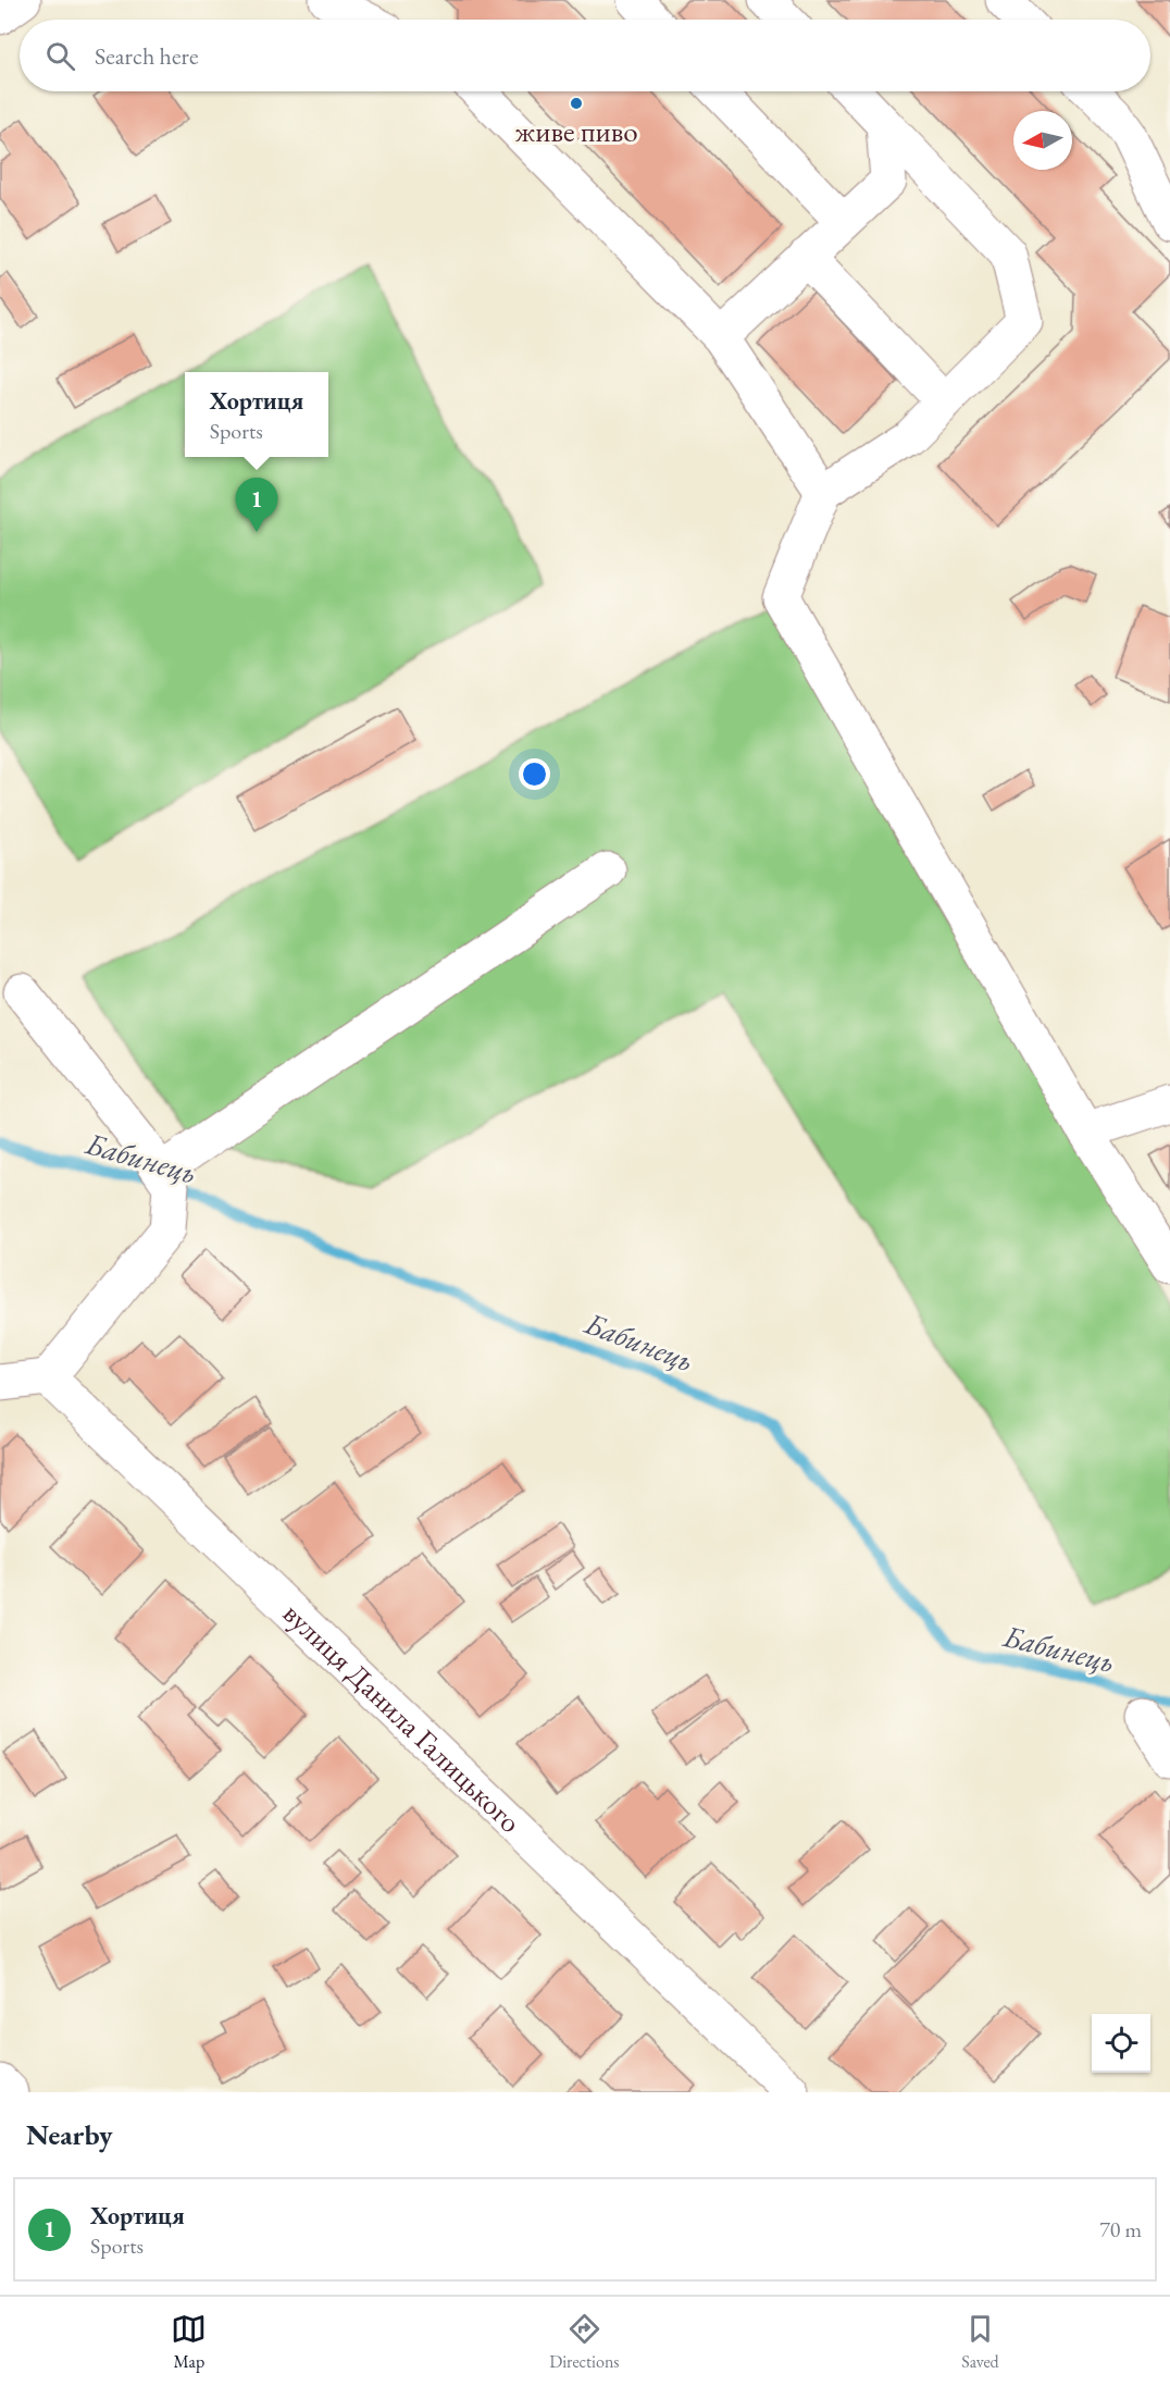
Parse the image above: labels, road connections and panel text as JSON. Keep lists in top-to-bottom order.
{
  "streets": {
    "street": ["вулиця Данила Галицького"]
  },
  "water": ["Бабинець"],
  "places": ["живе пиво"],
  "north": "left",
  "page": {
    "search": "Search here",
    "popup": ["Хортиця", "Sports"],
    "pins": "1",
    "heading": "Nearby",
    "list": [
      {
        "mark": "1",
        "name": "Хортиця",
        "note": "Sports",
        "value": "70 m"
      }
    ],
    "nav": ["Map", "Directions", "Saved"]
  }
}
